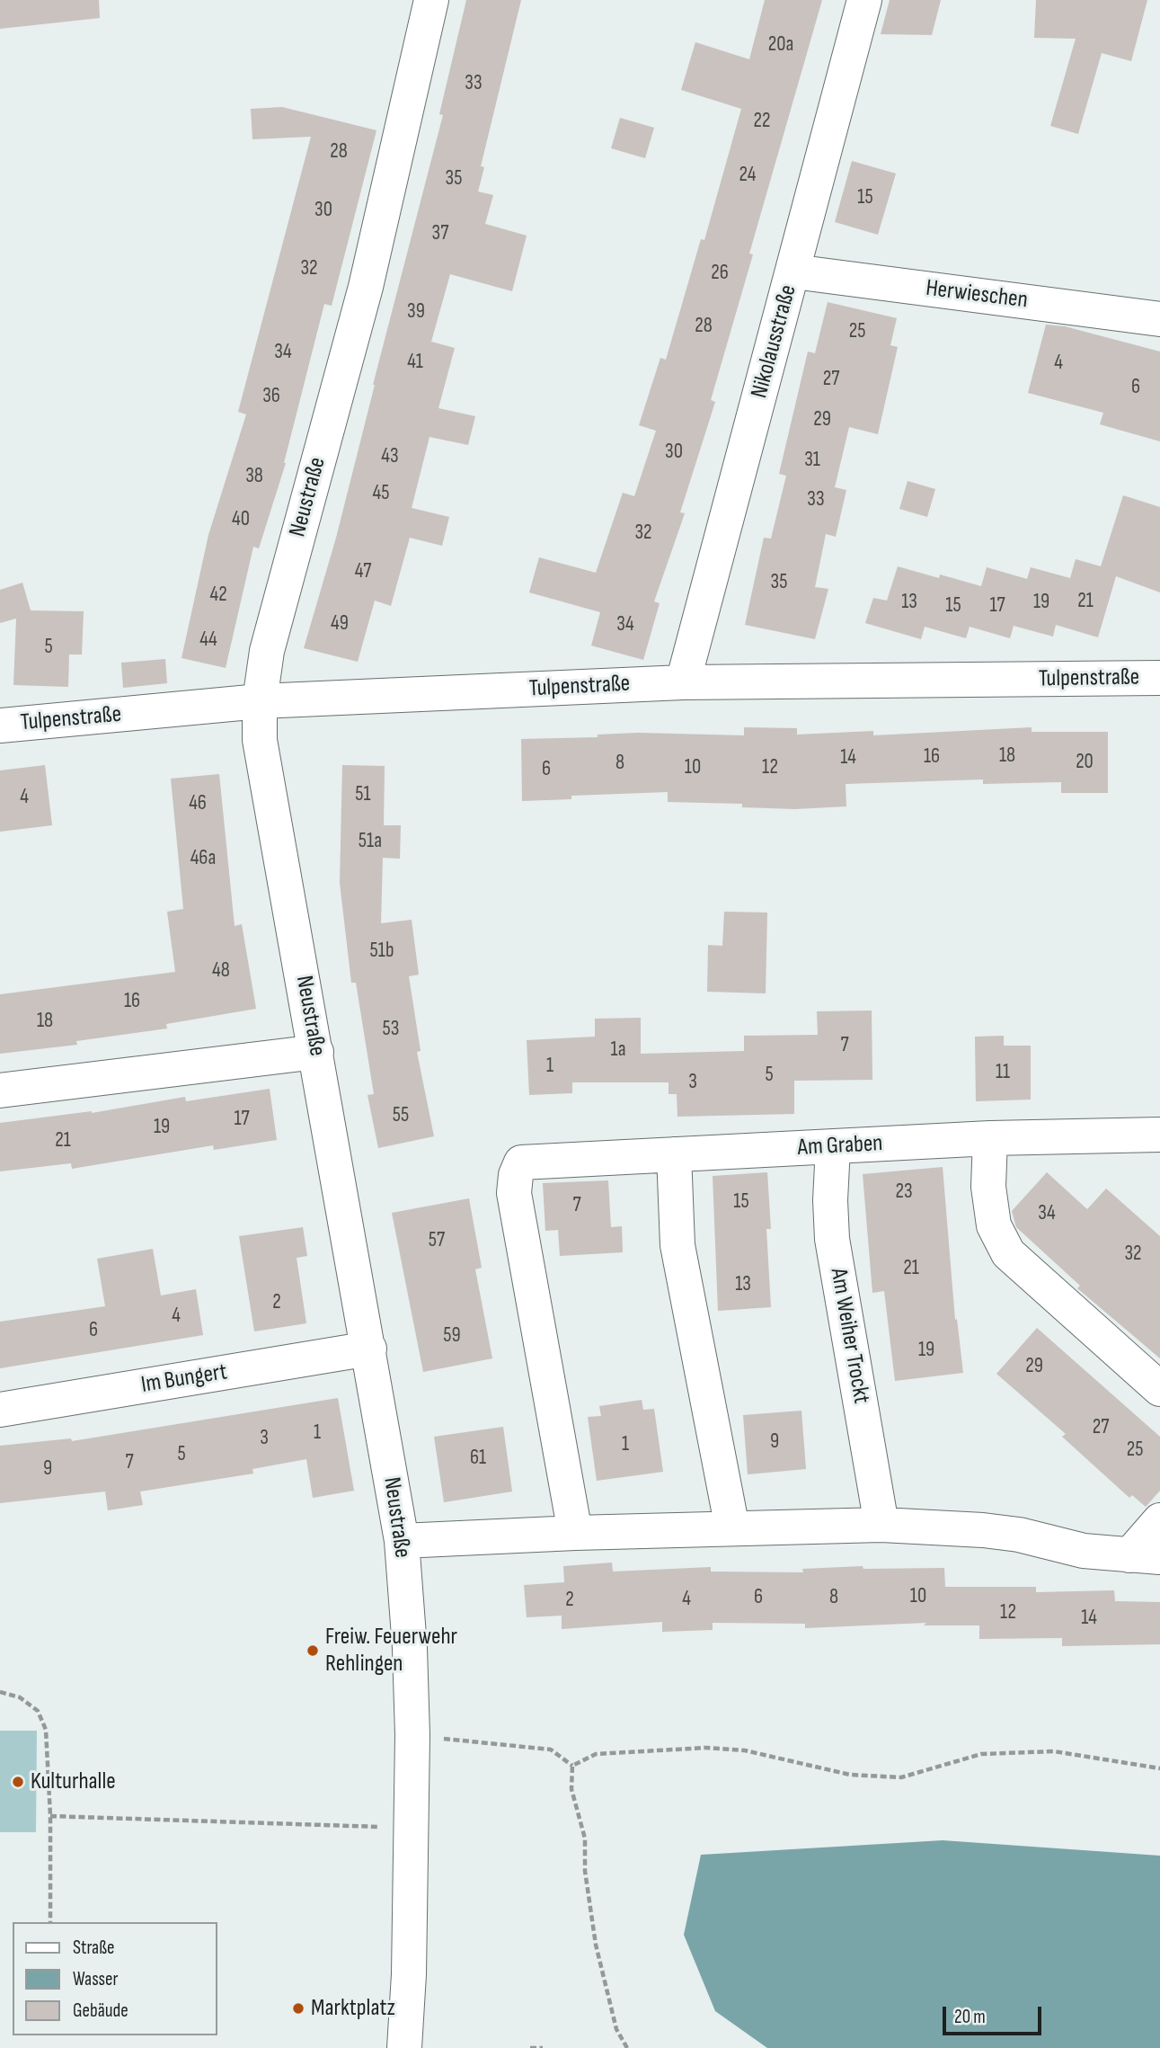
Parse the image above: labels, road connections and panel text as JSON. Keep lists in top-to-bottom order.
{
  "streets": {
    "street": [
      "Herwieschen",
      "Nikolausstraße",
      "Neustraße",
      "Tulpenstraße",
      "Am Graben",
      "Am Weiher Trockt",
      "Im Bungert"
    ]
  },
  "crossings": [
    ["Herwieschen", "Nikolausstraße"],
    ["Nikolausstraße", "Tulpenstraße"],
    ["Neustraße", "Tulpenstraße"],
    ["Neustraße", "Im Bungert"],
    ["Am Graben", "Am Weiher Trockt"]
  ],
  "places": ["Freiw. Feuerwehr Rehlingen", "Kulturhalle", "Marktplatz"],
  "house_numbers": [
    "20a",
    "33",
    "22",
    "28",
    "24",
    "35",
    "15",
    "30",
    "37",
    "32",
    "26",
    "39",
    "28",
    "25",
    "34",
    "41",
    "4",
    "27",
    "6",
    "36",
    "29",
    "30",
    "43",
    "31",
    "38",
    "45",
    "33",
    "40",
    "32",
    "47",
    "35",
    "42",
    "21",
    "13",
    "19",
    "15",
    "17",
    "49",
    "34",
    "44",
    "5",
    "18",
    "16",
    "14",
    "20",
    "8",
    "10",
    "12",
    "6",
    "51",
    "4",
    "46",
    "51a",
    "46a",
    "51b",
    "48",
    "16",
    "18",
    "53",
    "7",
    "1a",
    "1",
    "11",
    "5",
    "3",
    "55",
    "17",
    "19",
    "21",
    "23",
    "15",
    "7",
    "34",
    "57",
    "32",
    "21",
    "13",
    "2",
    "4",
    "6",
    "59",
    "19",
    "29",
    "27",
    "1",
    "3",
    "9",
    "1",
    "25",
    "5",
    "61",
    "7",
    "9",
    "10",
    "6",
    "8",
    "4",
    "2",
    "12",
    "14"
  ],
  "legend": ["Straße", "Wasser", "Gebäude"],
  "scale_bar": "20 m"
}
